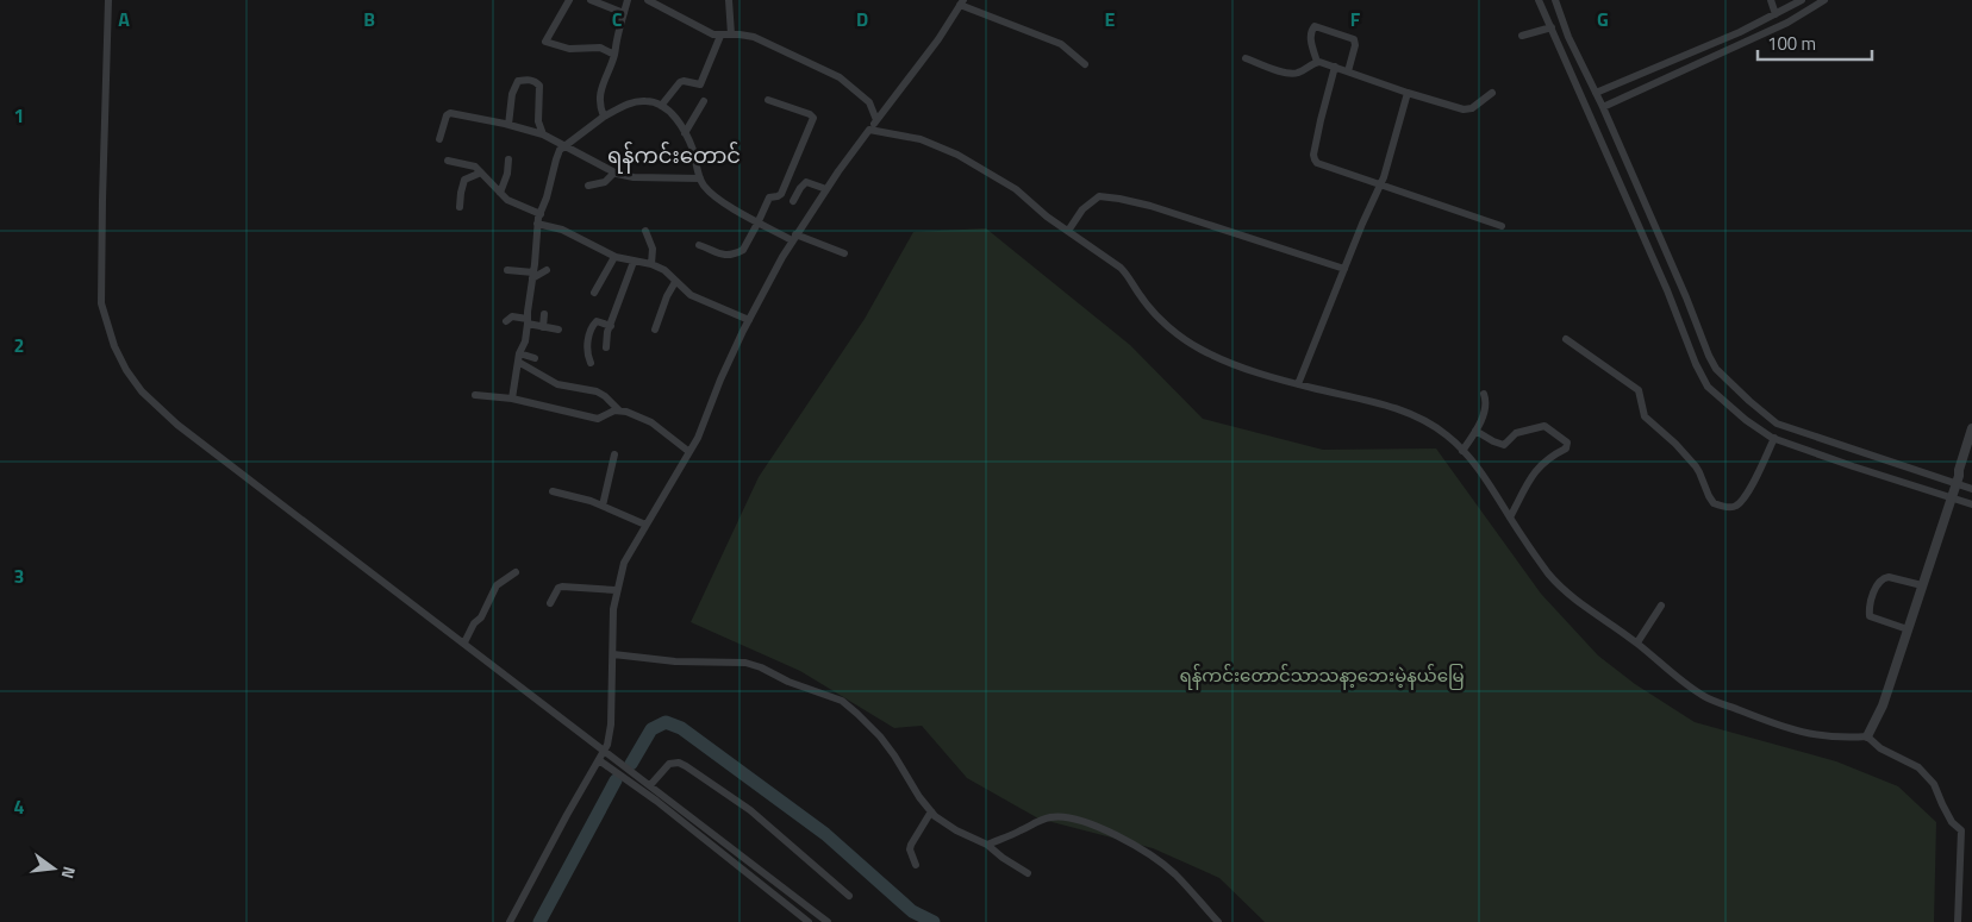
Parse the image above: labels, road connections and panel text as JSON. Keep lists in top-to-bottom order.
{
  "districts": ["ရန်ကင်းတောင်"],
  "parks": ["ရန်ကင်းတောင်သာသနာ့ဘေးမဲ့နယ်မြေ"],
  "scale_bar": "100 m",
  "north": "right",
  "grid": {
    "columns": [
      "A",
      "B",
      "C",
      "D",
      "E",
      "F",
      "G"
    ],
    "rows": [
      "1",
      "2",
      "3",
      "4"
    ]
  }
}
